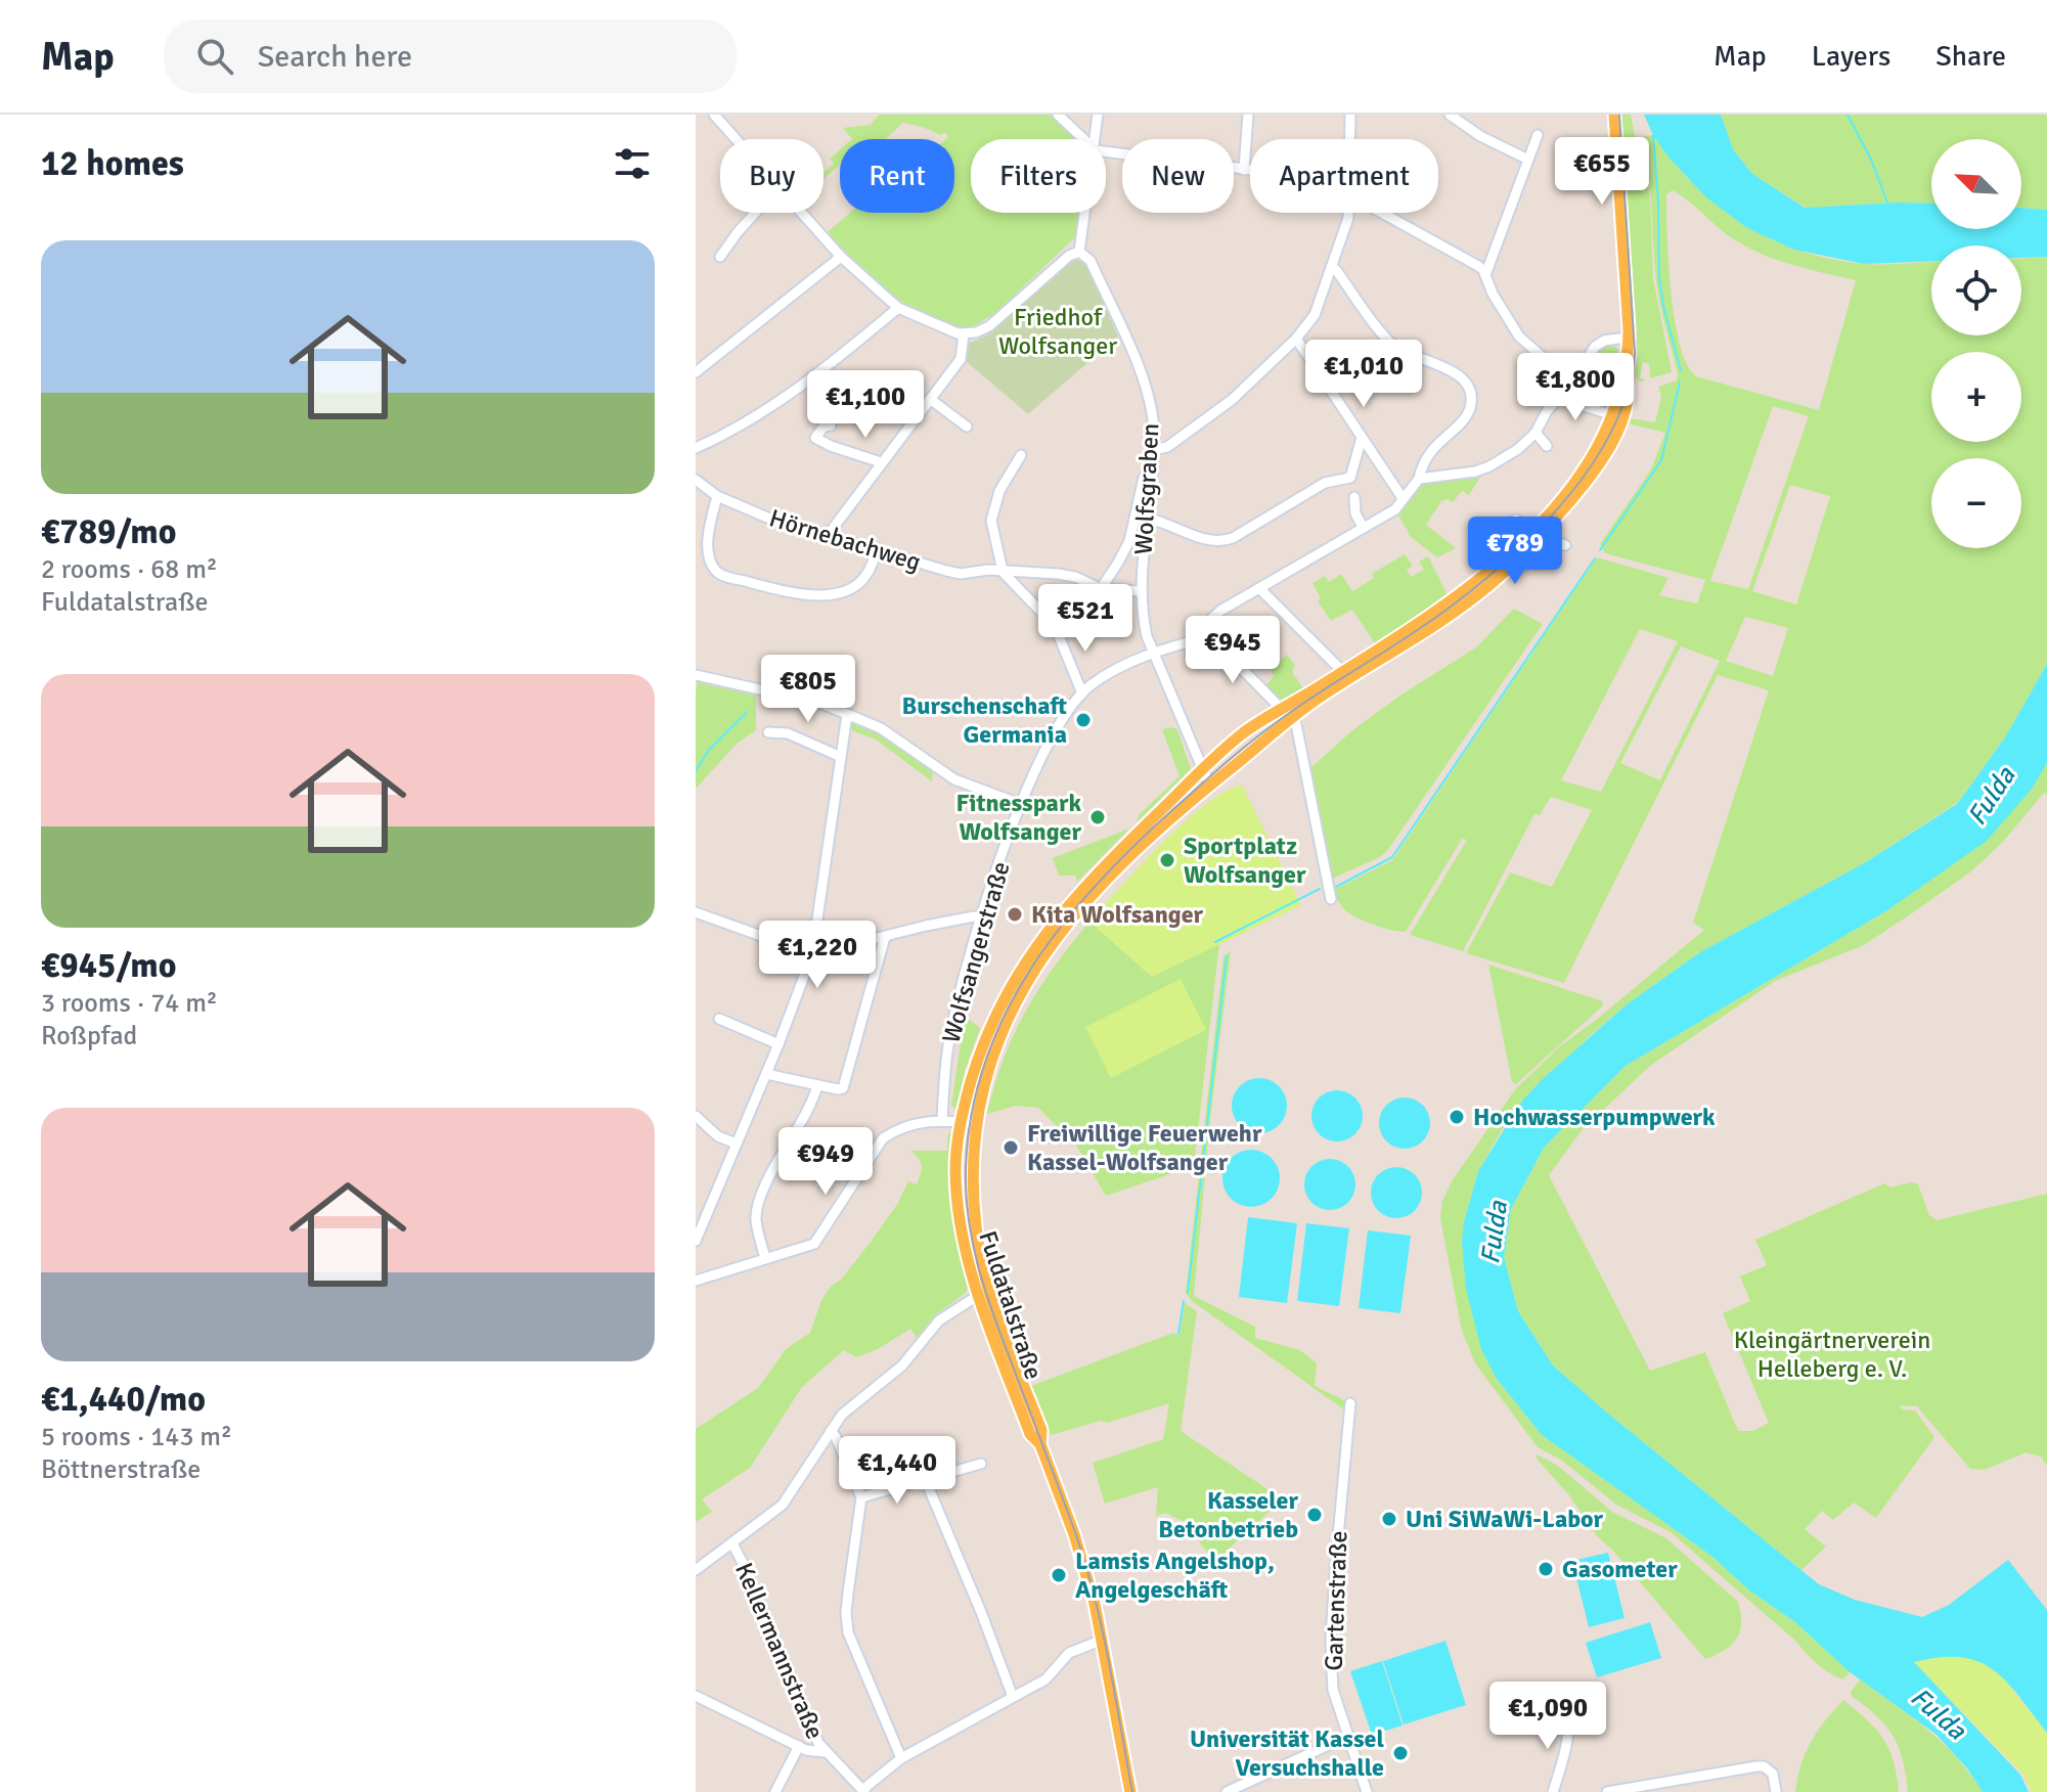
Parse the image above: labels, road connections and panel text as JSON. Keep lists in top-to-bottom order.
{
  "streets": {
    "main road": ["Fuldatalstraße"],
    "street": [
      "Wolfsgraben",
      "Hörnebachweg",
      "Wolfsangerstraße",
      "Gartenstraße",
      "Kellermannstraße"
    ]
  },
  "crossings": [
    ["Wolfsgraben", "Hörnebachweg"],
    ["Wolfsgraben", "Wolfsangerstraße"],
    ["Wolfsgraben", "Fuldatalstraße"]
  ],
  "water": ["Fulda"],
  "parks": ["Friedhof Wolfsanger", "Kleingärtnerverein Helleberg e. V."],
  "places": [
    "Burschenschaft Germania",
    "Fitnesspark Wolfsanger",
    "Sportplatz Wolfsanger",
    "Kita Wolfsanger",
    "Hochwasserpumpwerk",
    "Freiwillige Feuerwehr Kassel-Wolfsanger",
    "Kasseler Betonbetrieb",
    "Uni SiWaWi-Labor",
    "Gasometer",
    "Lamsis Angelshop, Angelgeschäft",
    "Universität Kassel Versuchshalle"
  ],
  "north": "top left",
  "page": {
    "header": "Map",
    "search": "Search here",
    "nav": ["Map", "Layers", "Share"],
    "heading": "12 homes",
    "price": [
      "€655",
      "€1,010",
      "€1,800",
      "€1,100",
      "€789",
      "€521",
      "€945",
      "€805",
      "€1,220",
      "€949",
      "€1,440",
      "€1,090"
    ],
    "map_buttons": ["+", "−"],
    "chip": [
      "Buy",
      "Rent",
      "Filters",
      "New",
      "Apartment"
    ],
    "list": [
      {
        "name": "€789/mo",
        "note": "2 rooms · 68 m² · Fuldatalstraße"
      },
      {
        "name": "€945/mo",
        "note": "3 rooms · 74 m² · Roßpfad"
      },
      {
        "name": "€1,440/mo",
        "note": "5 rooms · 143 m² · Böttnerstraße"
      }
    ]
  }
}
